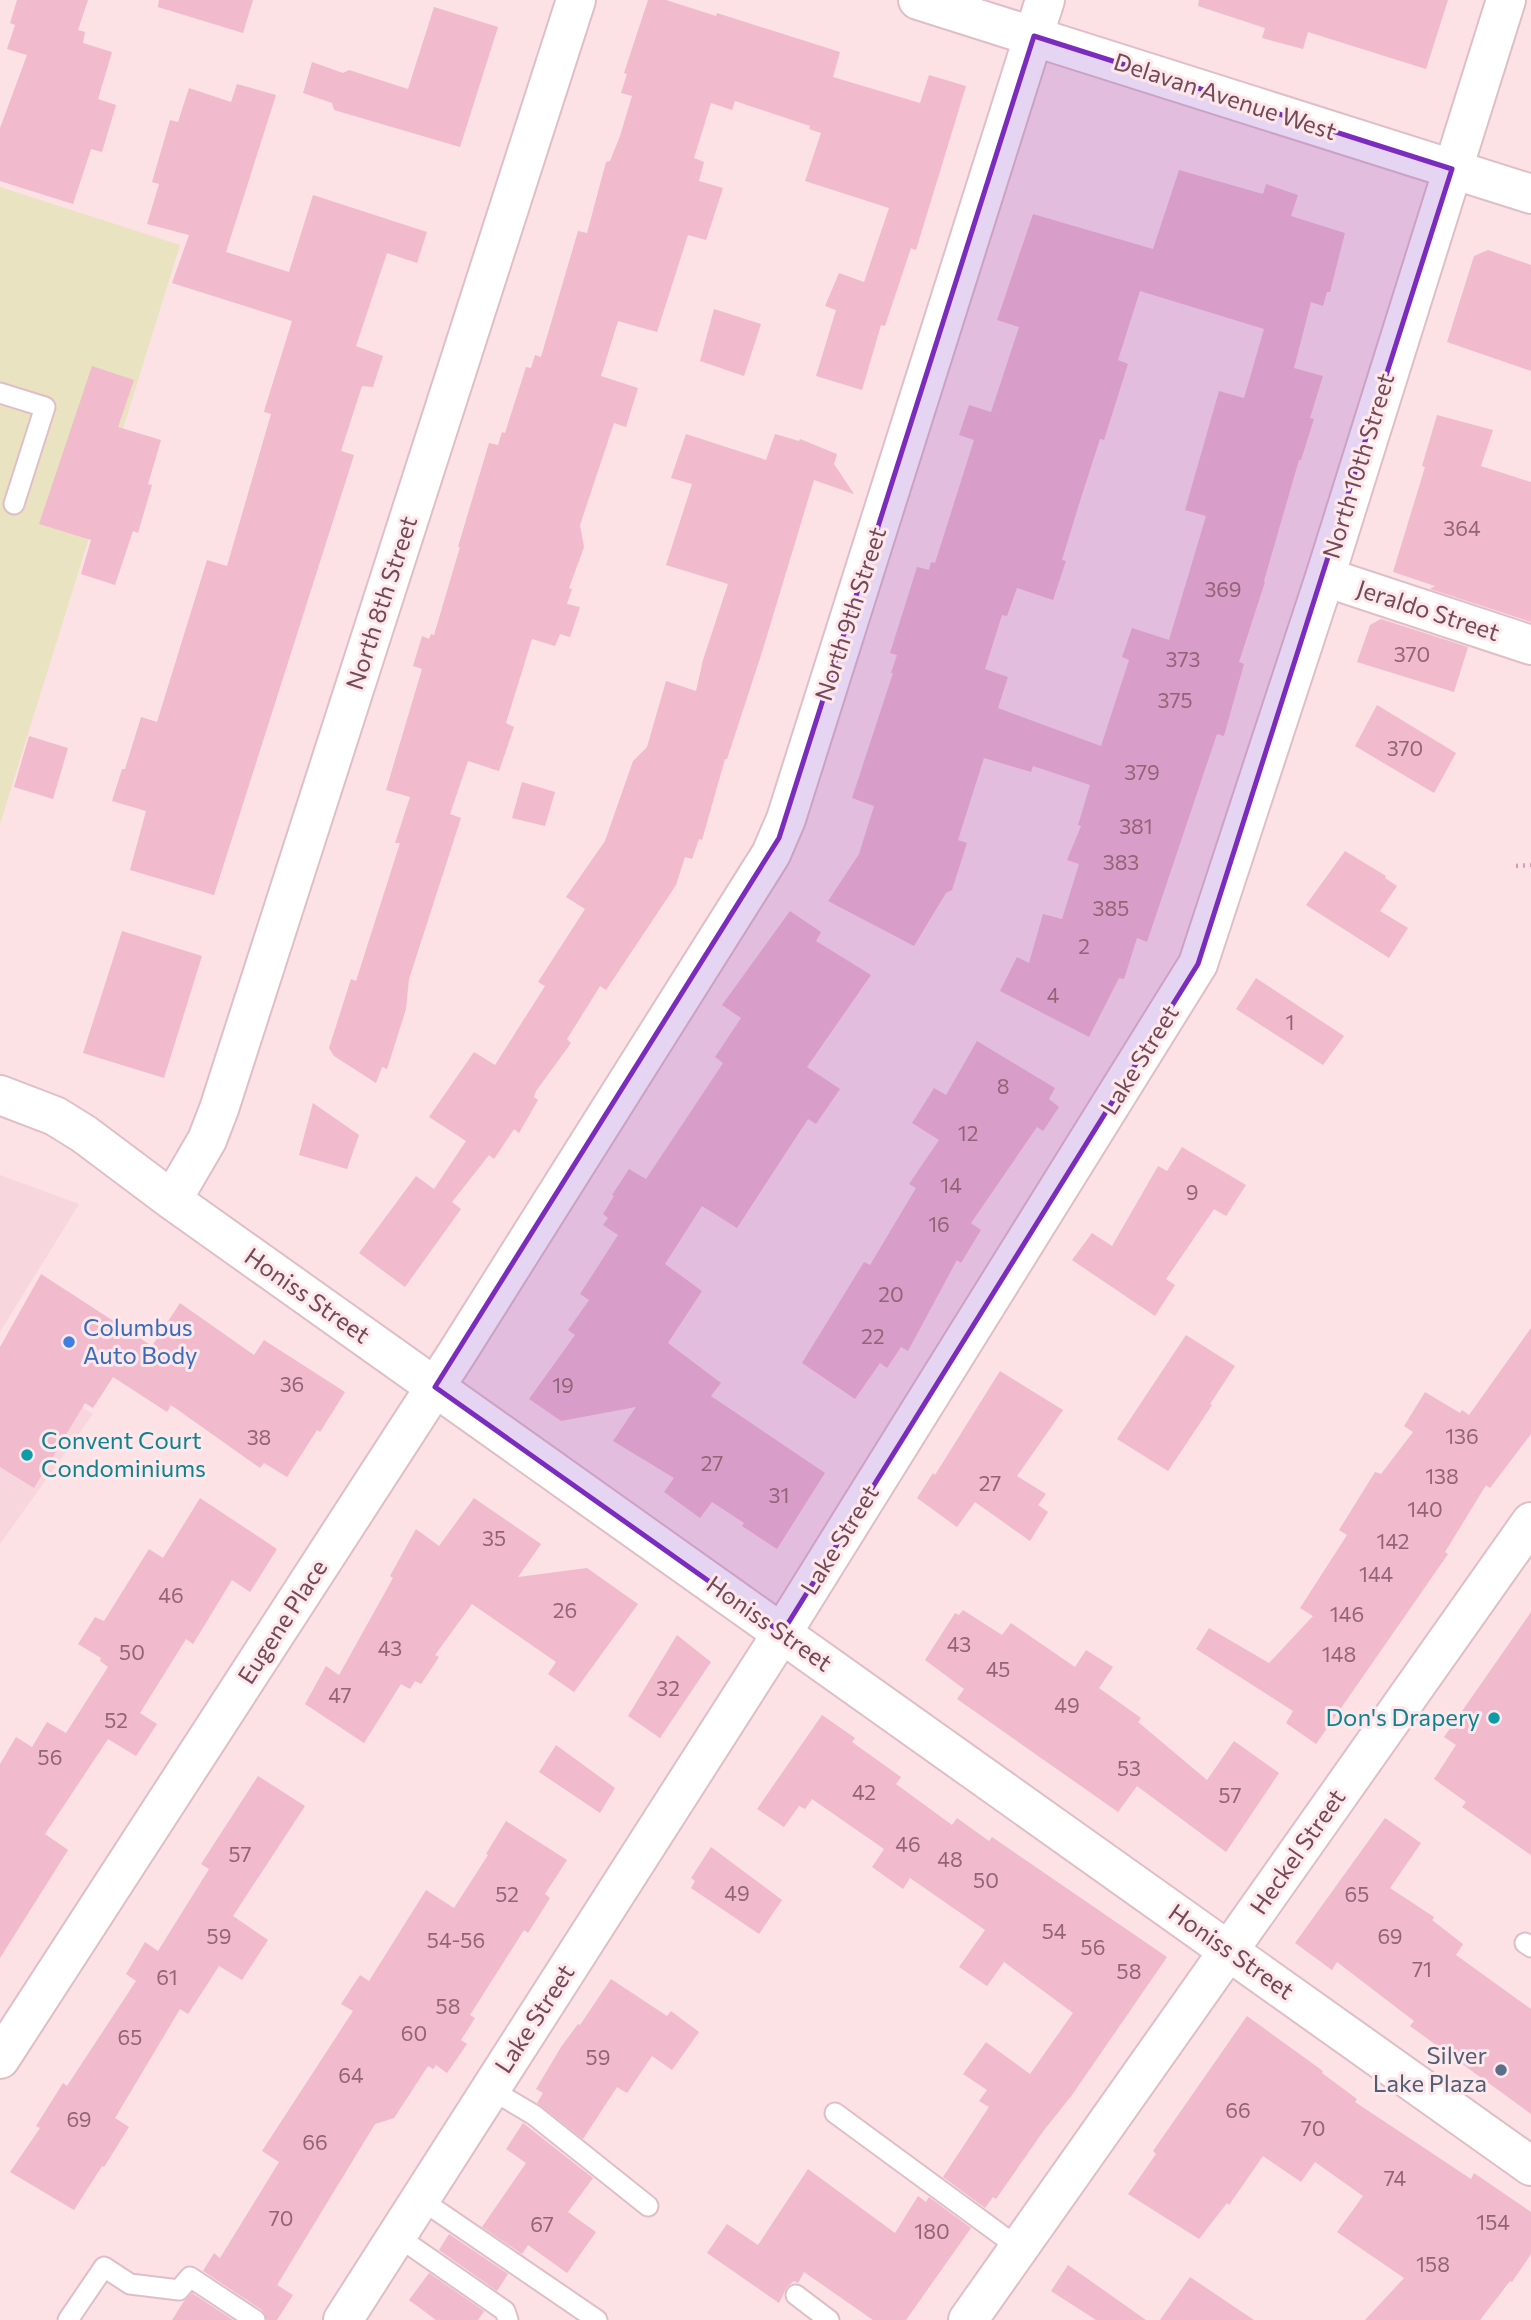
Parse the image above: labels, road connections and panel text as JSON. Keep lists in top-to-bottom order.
{
  "streets": {
    "street": [
      "Delavan Avenue West",
      "North 10th Street",
      "North 8th Street",
      "Jeraldo Street",
      "North 9th Street",
      "Lake Street",
      "Honiss Street",
      "Eugene Place",
      "Heckel Street"
    ]
  },
  "crossings": [
    ["Delavan Avenue West", "North 10th Street"],
    ["Delavan Avenue West", "North 9th Street"],
    ["North 10th Street", "Jeraldo Street"],
    ["North 10th Street", "Lake Street"],
    ["North 8th Street", "Honiss Street"],
    ["North 9th Street", "Eugene Place"],
    ["Lake Street", "Honiss Street"],
    ["Honiss Street", "Eugene Place"],
    ["Honiss Street", "Heckel Street"]
  ],
  "places": [
    "Columbus Auto Body",
    "Convent Court Condominiums",
    "Don's Drapery",
    "Silver Lake Plaza"
  ],
  "house_numbers": [
    "364",
    "369",
    "370",
    "373",
    "375",
    "370",
    "379",
    "381",
    "383",
    "385",
    "2",
    "4",
    "1",
    "8",
    "12",
    "14",
    "9",
    "16",
    "20",
    "22",
    "36",
    "19",
    "136",
    "38",
    "27",
    "138",
    "27",
    "31",
    "140",
    "35",
    "142",
    "144",
    "46",
    "26",
    "146",
    "43",
    "43",
    "50",
    "148",
    "45",
    "32",
    "47",
    "49",
    "52",
    "56",
    "53",
    "42",
    "57",
    "46",
    "57",
    "48",
    "50",
    "49",
    "52",
    "65",
    "54",
    "59",
    "69",
    "54-56",
    "56",
    "71",
    "58",
    "61",
    "58",
    "60",
    "65",
    "59",
    "64",
    "66",
    "69",
    "70",
    "66",
    "74",
    "70",
    "154",
    "67",
    "180",
    "158"
  ]
}
